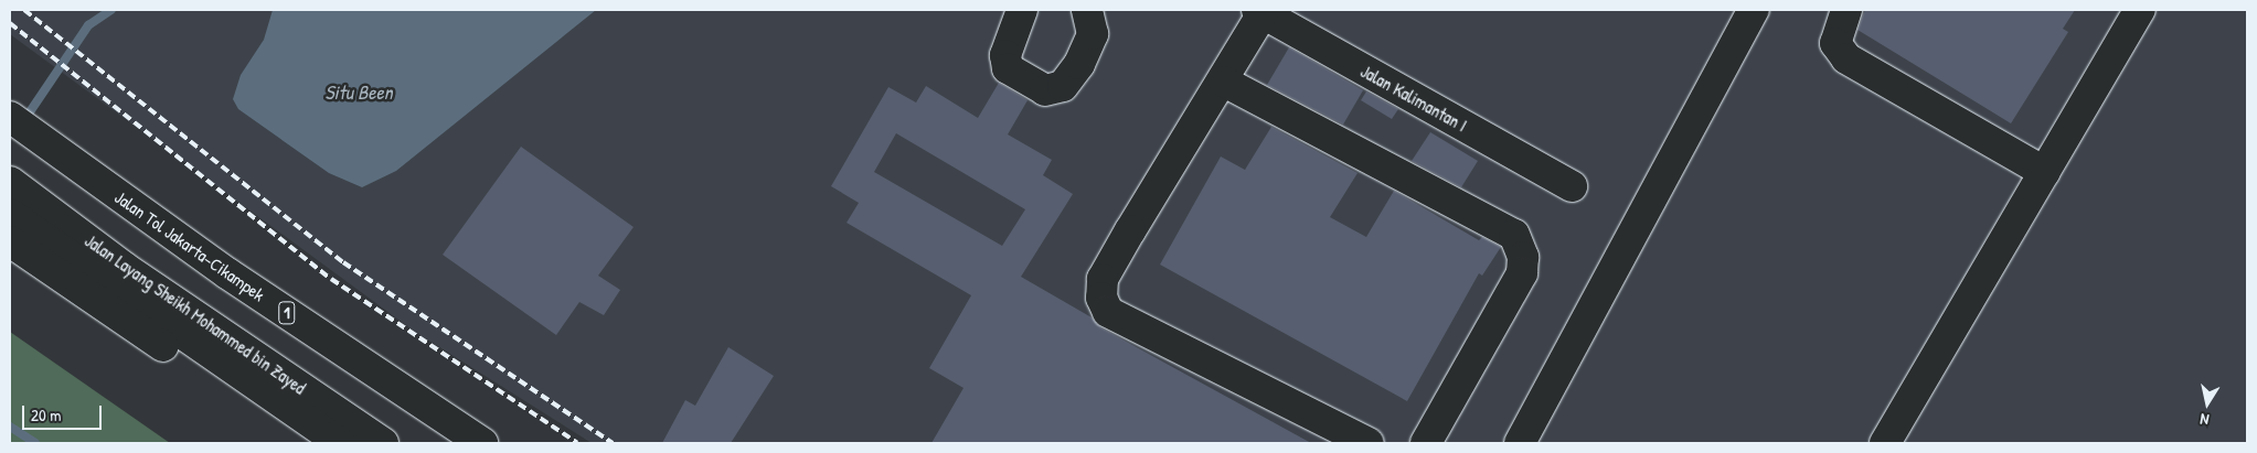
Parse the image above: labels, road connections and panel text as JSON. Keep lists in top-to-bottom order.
{
  "streets": {
    "main road": [
      "Jalan Kalimantan I",
      "Jalan Tol Jakarta–Cikampek",
      "1",
      "Jalan Layang Sheikh Mohammed bin Zayed"
    ]
  },
  "water": ["Situ Been"],
  "scale_bar": "20 m",
  "north": "bottom"
}
